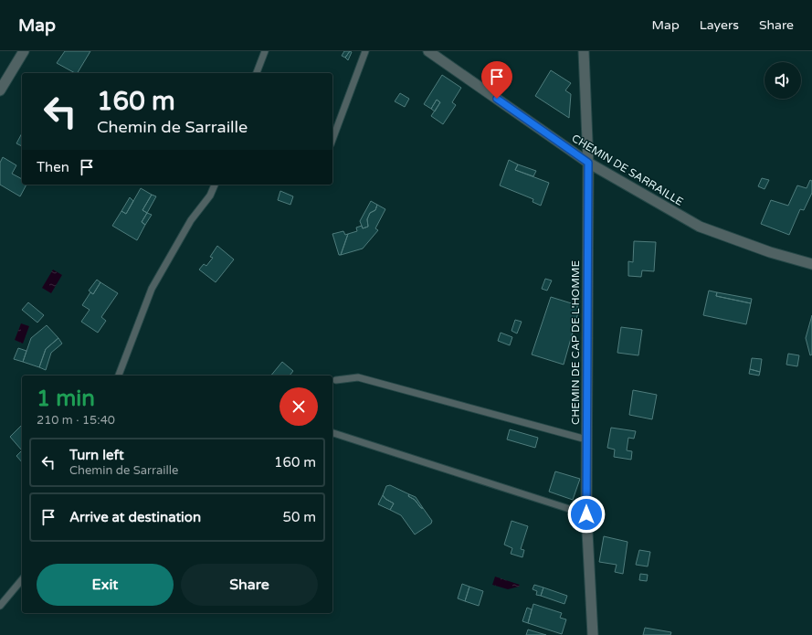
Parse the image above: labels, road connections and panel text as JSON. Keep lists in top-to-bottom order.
{
  "streets": {
    "street": ["CHEMIN DE SARRAILLE", "CHEMIN DE CAP DE L'HOMME"]
  },
  "crossings": [
    ["CHEMIN DE SARRAILLE", "CHEMIN DE CAP DE L'HOMME"]
  ],
  "page": {
    "header": "Map",
    "nav": ["Map", "Layers", "Share"],
    "turn": ["160 m", "Chemin de Sarraille"],
    "then": "Then",
    "heading": ["1 min", "210 m · 15:40"],
    "list": [
      {
        "name": "Turn left",
        "note": "Chemin de Sarraille",
        "value": "160 m"
      },
      {
        "name": "Arrive at destination",
        "value": "50 m"
      }
    ],
    "buttons": ["Exit", "Share"]
  }
}
